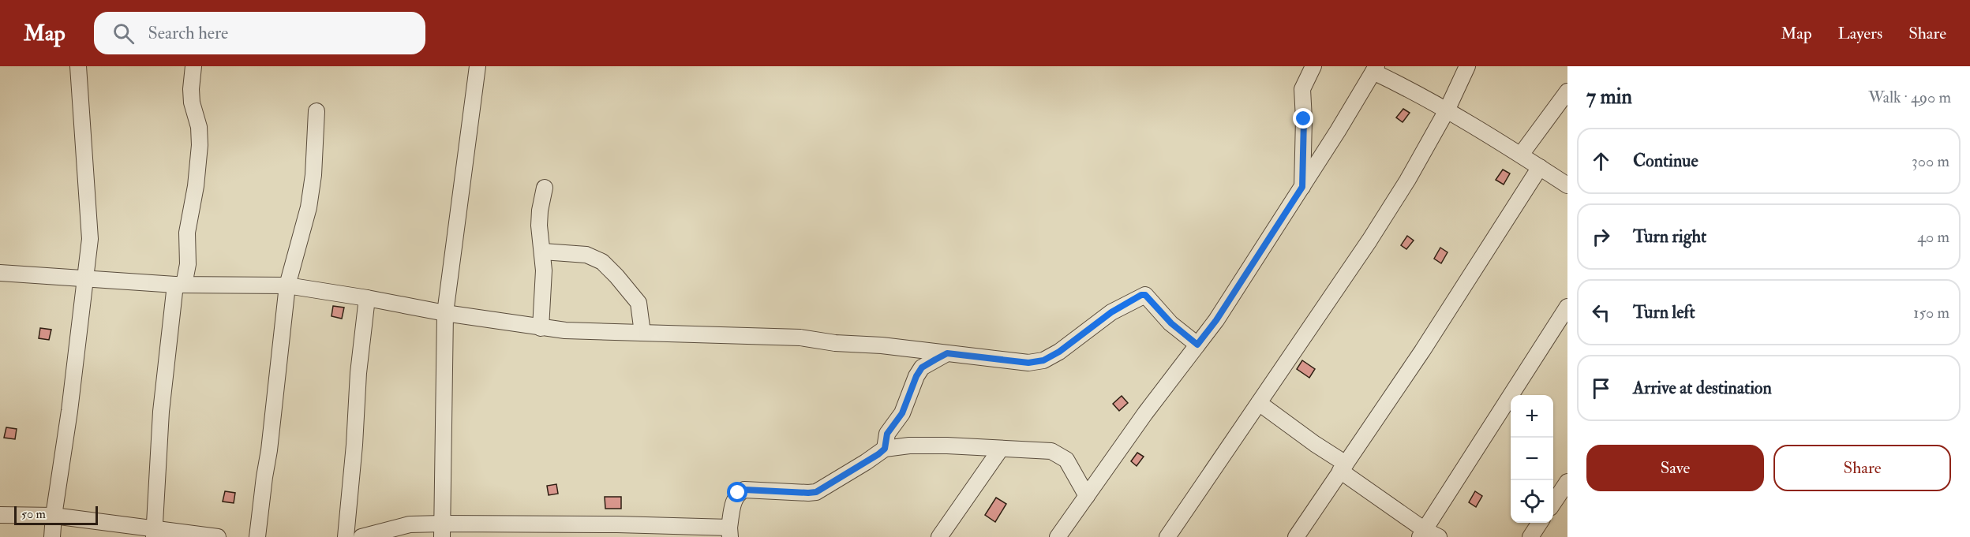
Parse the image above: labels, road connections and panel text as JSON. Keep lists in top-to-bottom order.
{
  "scale_bar": "50 m",
  "page": {
    "header": "Map",
    "search": "Search here",
    "nav": ["Map", "Layers", "Share"],
    "heading": ["7 min", "Walk · 490 m"],
    "list": [
      ["Continue", "300 m"],
      ["Turn right", "40 m"],
      ["Turn left", "150 m"],
      "Arrive at destination"
    ],
    "map_buttons": ["+", "−"],
    "buttons": ["Save", "Share"],
    "scale": "50 m"
  }
}
